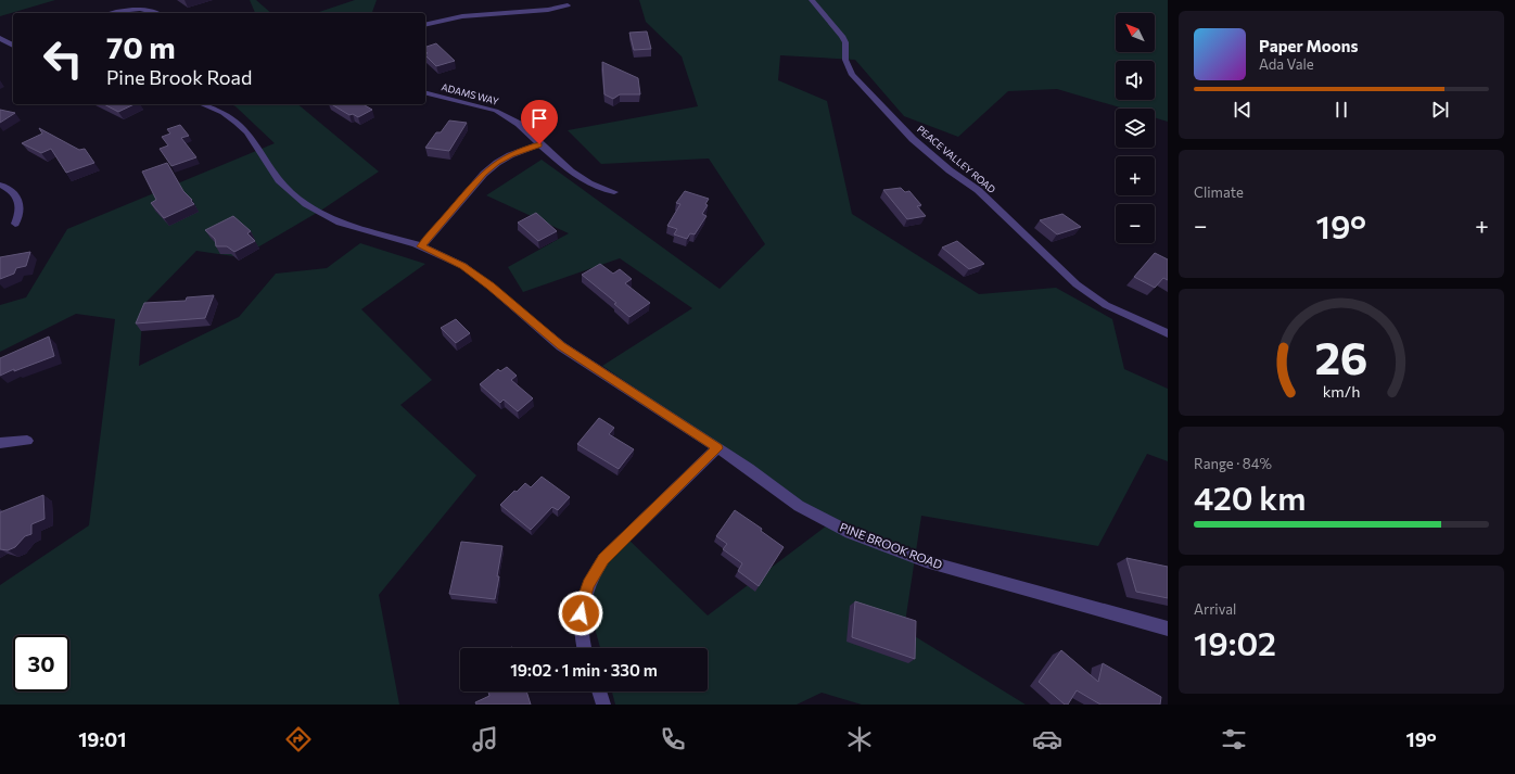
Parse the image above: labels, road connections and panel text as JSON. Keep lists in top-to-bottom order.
{
  "streets": {
    "street": ["ADAMS WAY", "PEACE VALLEY ROAD", "PINE BROOK ROAD"]
  },
  "north": "top left",
  "page": {
    "map_buttons": ["+", "−"],
    "turn": ["70 m", "Pine Brook Road"],
    "song": ["Paper Moons", "Ada Vale"],
    "tile": [
      "Climate",
      ["Range · 84%", "420 km"],
      ["Arrival", "19:02"]
    ],
    "heat": ["−", "19°", "+"],
    "limit": "30",
    "trip": "19:02 · 1 min · 330 m",
    "tabs": ["19:01", "19°"],
    "gauge": ["26", "km/h"]
  }
}
